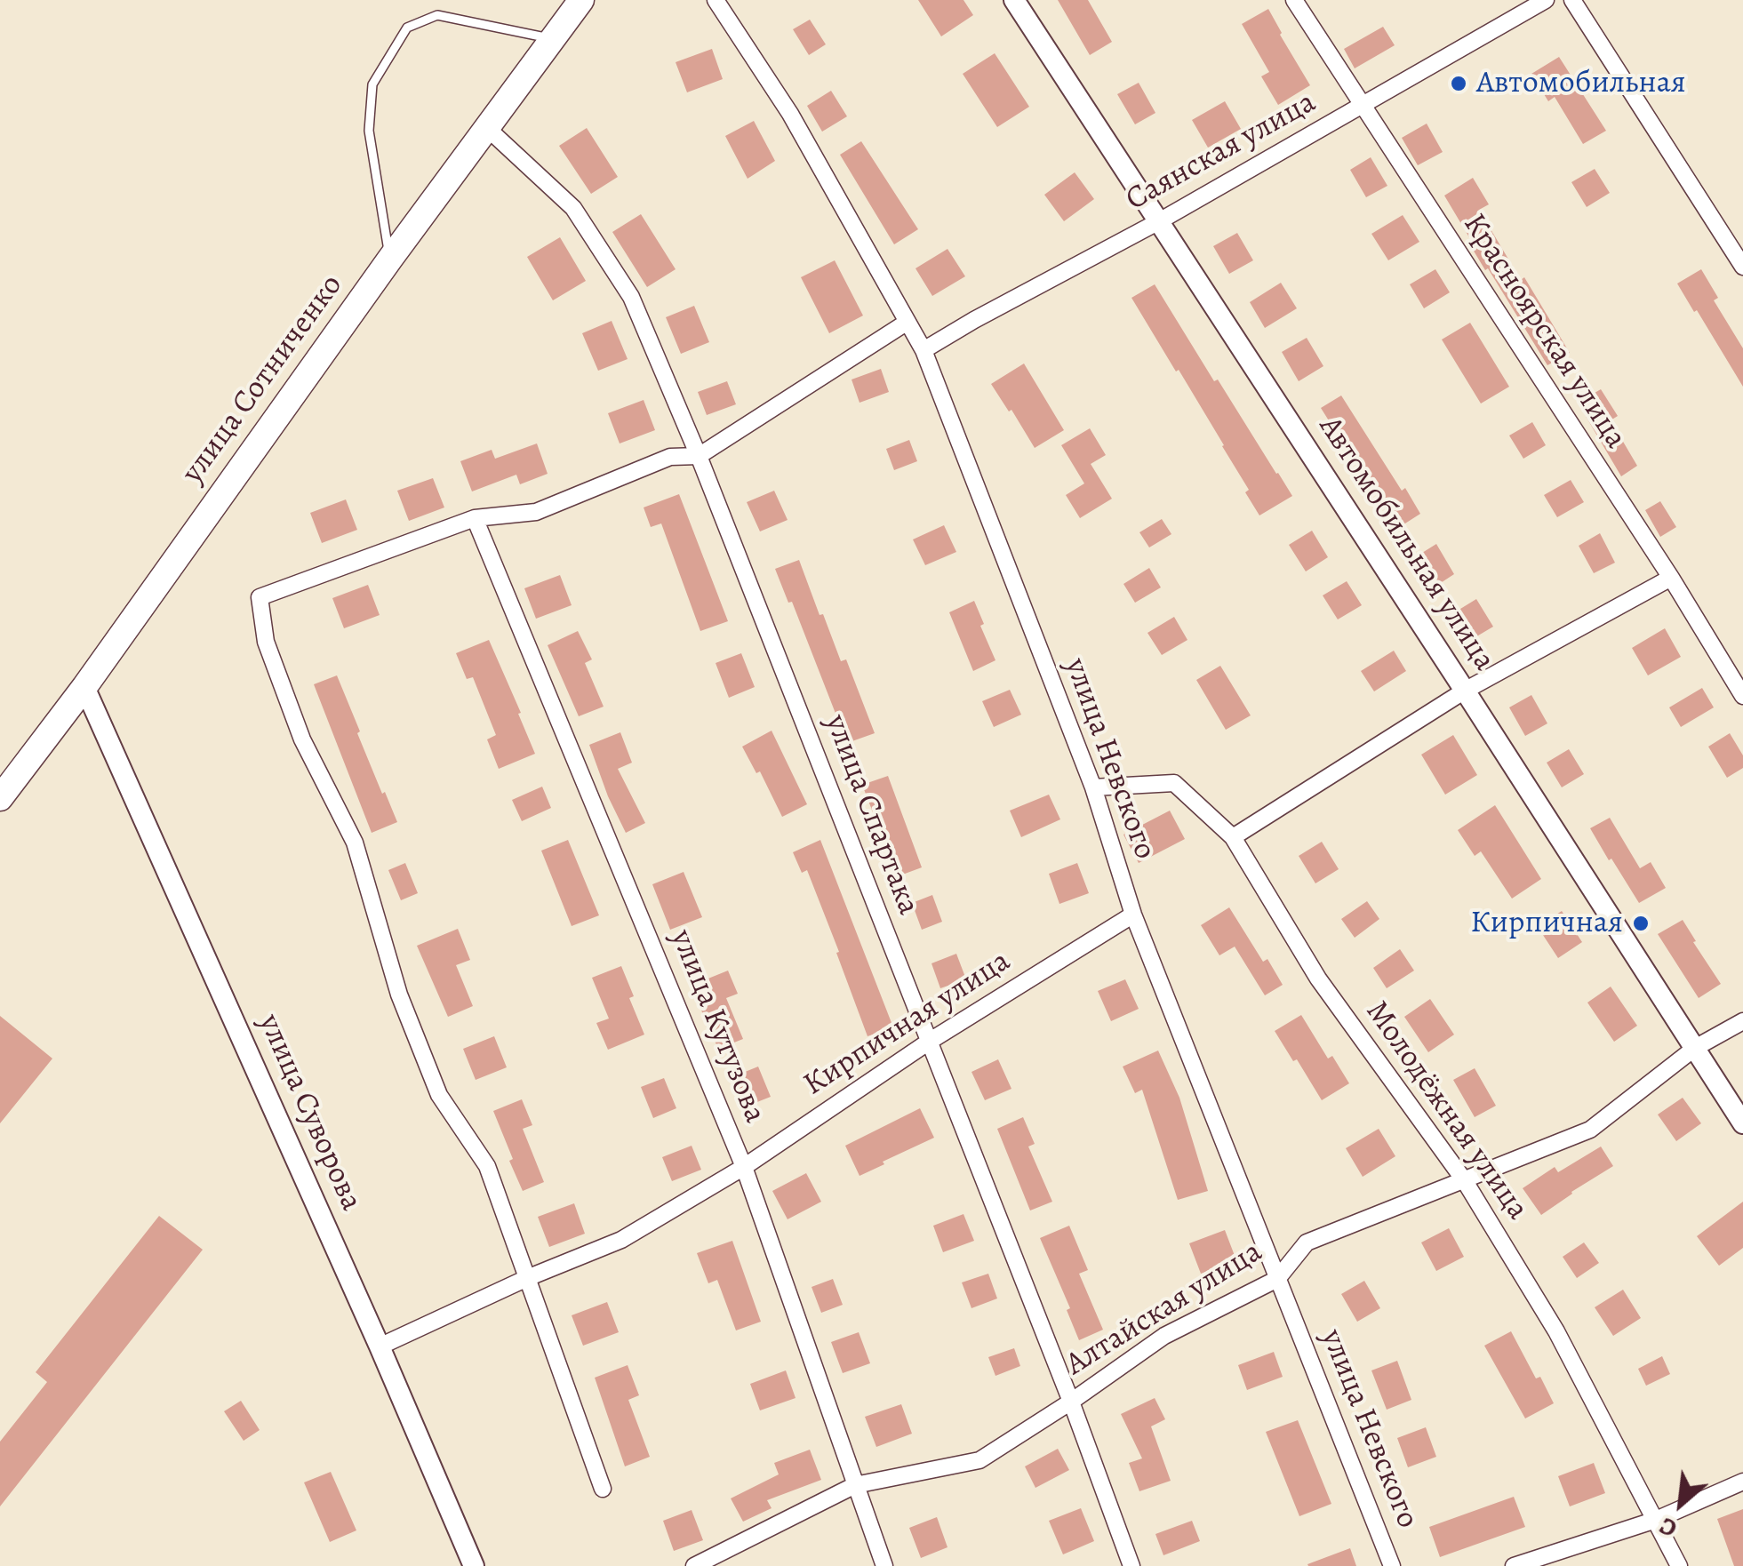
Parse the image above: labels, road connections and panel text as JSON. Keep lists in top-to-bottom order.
{
  "streets": {
    "main road": ["улица Сотниченко"],
    "street": [
      "Саянская улица",
      "Красноярская улица",
      "Автомобильная улица",
      "улица Невского",
      "улица Спартака",
      "Кирпичная улица",
      "улица Кутузова",
      "Молодёжная улица",
      "улица Суворова",
      "Алтайская улица"
    ]
  },
  "crossings": [
    ["Саянская улица", "Красноярская улица"],
    ["Саянская улица", "Автомобильная улица"],
    ["Саянская улица", "улица Невского"],
    ["улица Сотниченко", "улица Спартака"],
    ["улица Сотниченко", "улица Суворова"],
    ["Автомобильная улица", "Алтайская улица"],
    ["улица Невского", "Кирпичная улица"],
    ["улица Невского", "Молодёжная улица"],
    ["улица Невского", "Алтайская улица"],
    ["улица Спартака", "Кирпичная улица"],
    ["улица Спартака", "Алтайская улица"],
    ["Кирпичная улица", "улица Кутузова"],
    ["Кирпичная улица", "улица Суворова"],
    ["улица Кутузова", "Алтайская улица"],
    ["Молодёжная улица", "Алтайская улица"]
  ],
  "places": ["Автомобильная", "Кирпичная"],
  "north": "bottom left"
}
